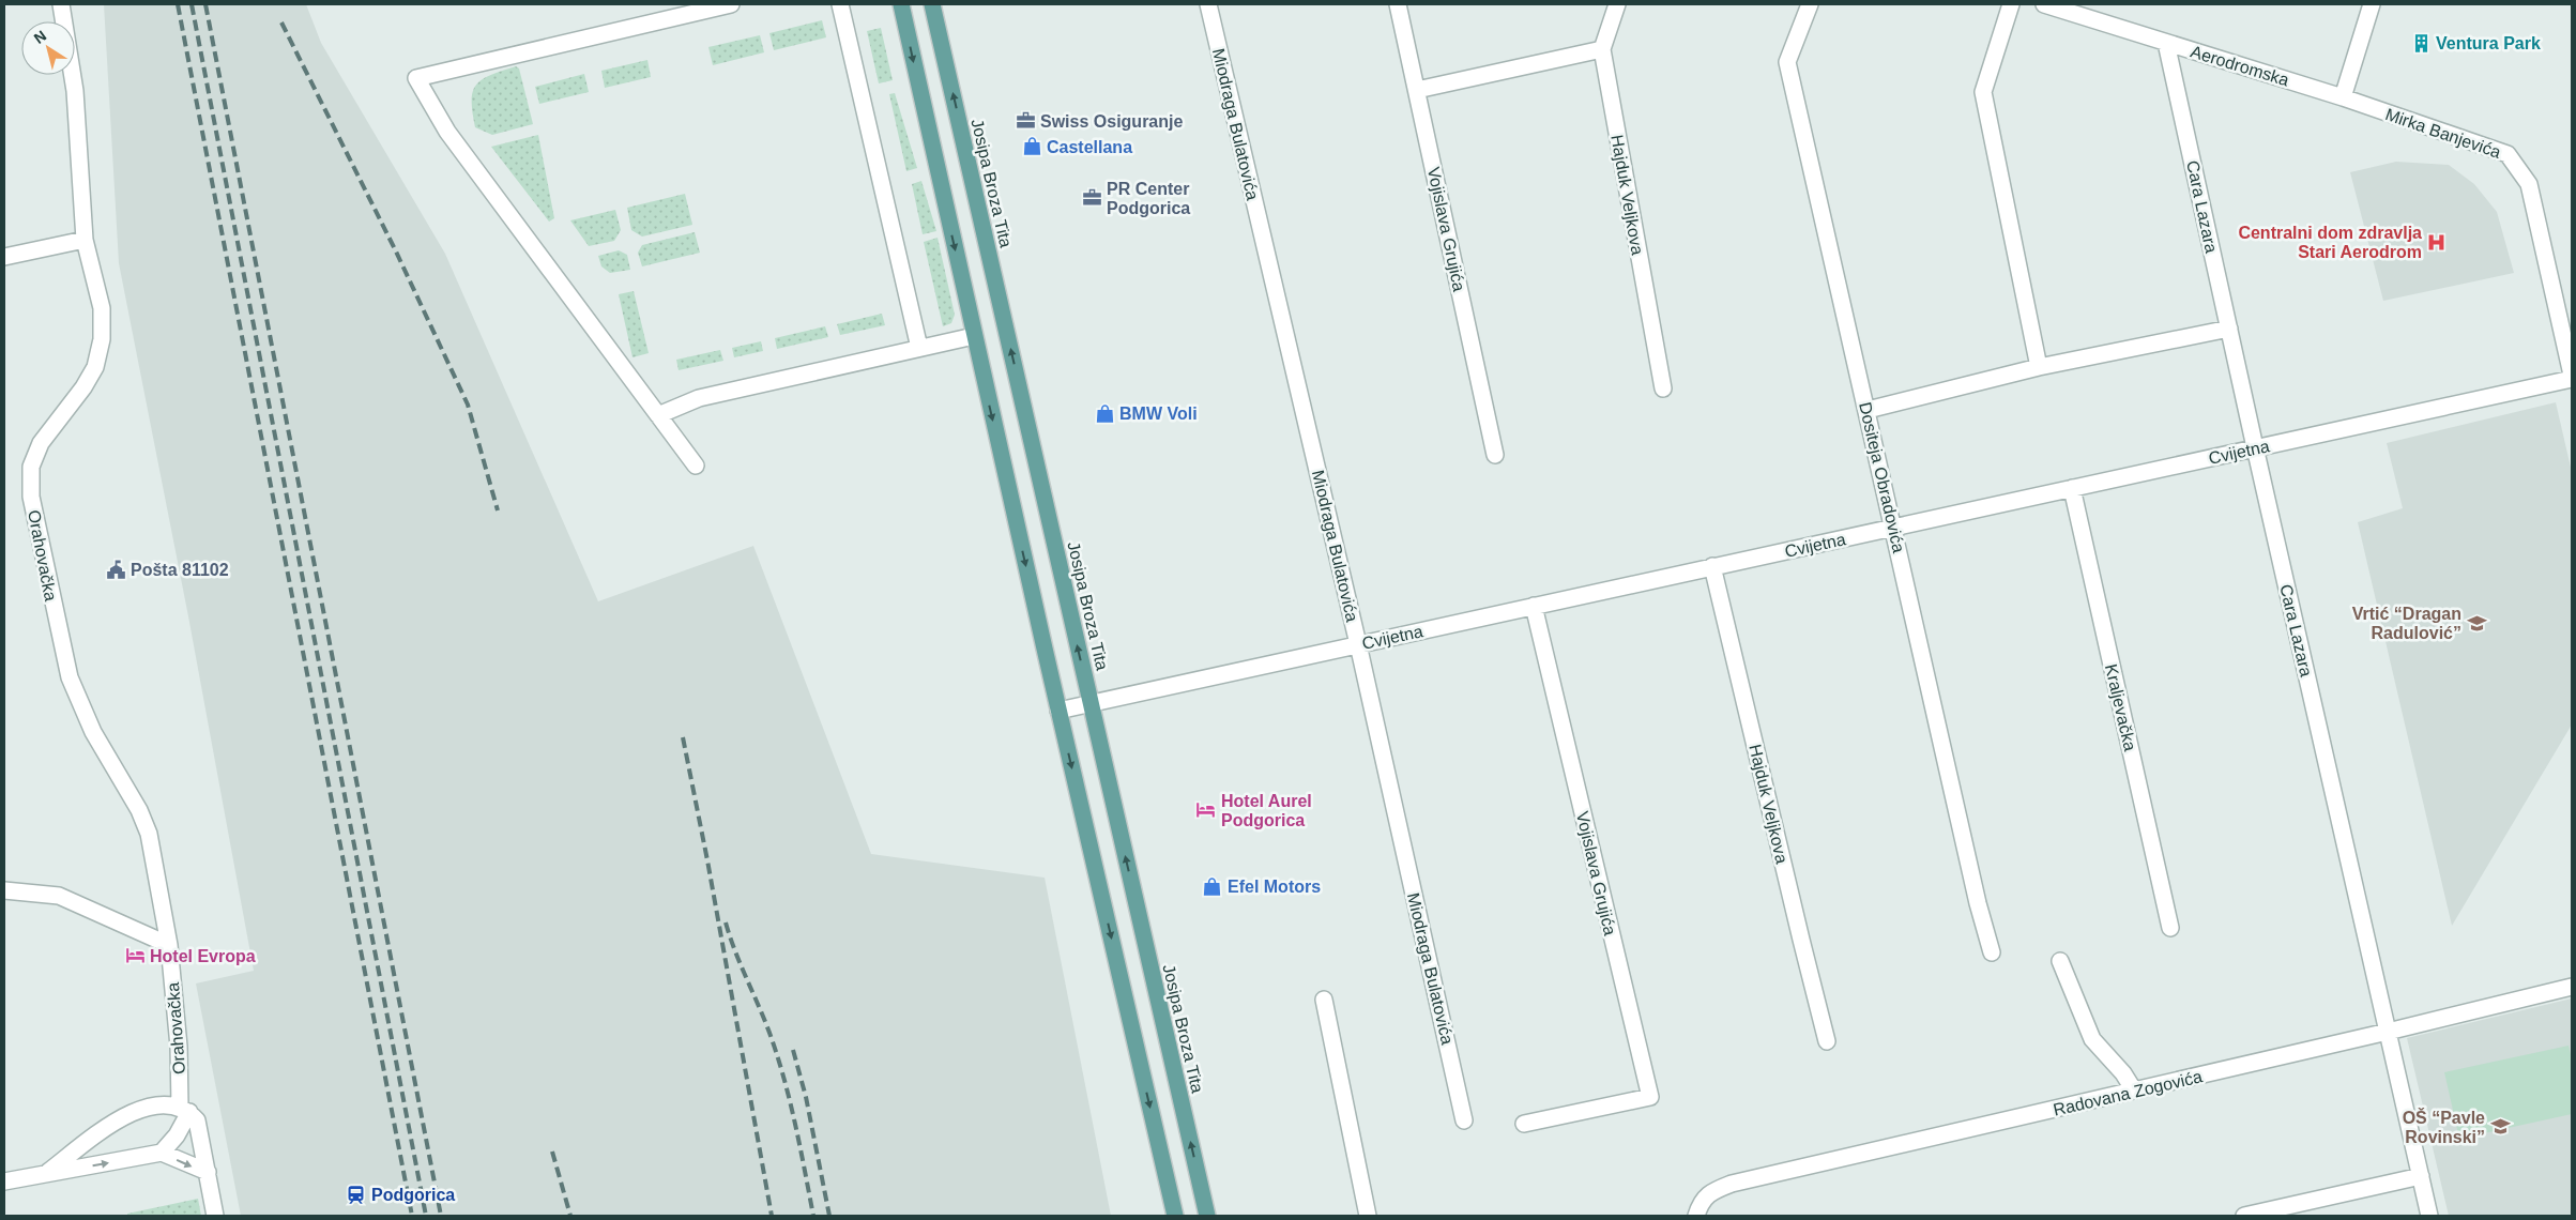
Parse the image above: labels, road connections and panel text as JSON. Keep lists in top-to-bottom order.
{
  "streets": {
    "main road": ["Josipa Broza Tita"],
    "street": [
      "Aerodromska",
      "Miodraga Bulatovića",
      "Mirka Banjevića",
      "Hajduk Veljkova",
      "Cara Lazara",
      "Vojislava Grujića",
      "Cvijetna",
      "Dositeja Obradovića",
      "Orahovačka",
      "Kraljevačka",
      "Radovana Zogovića"
    ]
  },
  "crossings": [
    ["Aerodromska", "Mirka Banjevića"],
    ["Aerodromska", "Cara Lazara"],
    ["Miodraga Bulatovića", "Cvijetna"],
    ["Mirka Banjevića", "Cvijetna"],
    ["Josipa Broza Tita", "Cvijetna"],
    ["Hajduk Veljkova", "Cvijetna"],
    ["Cara Lazara", "Cvijetna"],
    ["Cara Lazara", "Radovana Zogovića"],
    ["Vojislava Grujića", "Cvijetna"],
    ["Cvijetna", "Dositeja Obradovića"],
    ["Cvijetna", "Kraljevačka"]
  ],
  "places": {
    "building": ["Ventura Park"],
    "office": ["Swiss Osiguranje", "PR Center Podgorica"],
    "shop": ["Castellana", "BMW Voli", "Efel Motors"],
    "hospital": ["Centralni dom zdravlja Stari Aerodrom"],
    "public building": ["Pošta 81102"],
    "school or university": ["Vrtić “Dragan Radulović”", "OŠ “Pavle Rovinski”"],
    "hotel": ["Hotel Aurel Podgorica", "Hotel Evropa"],
    "station": ["Podgorica"]
  },
  "north": "top left"
}
